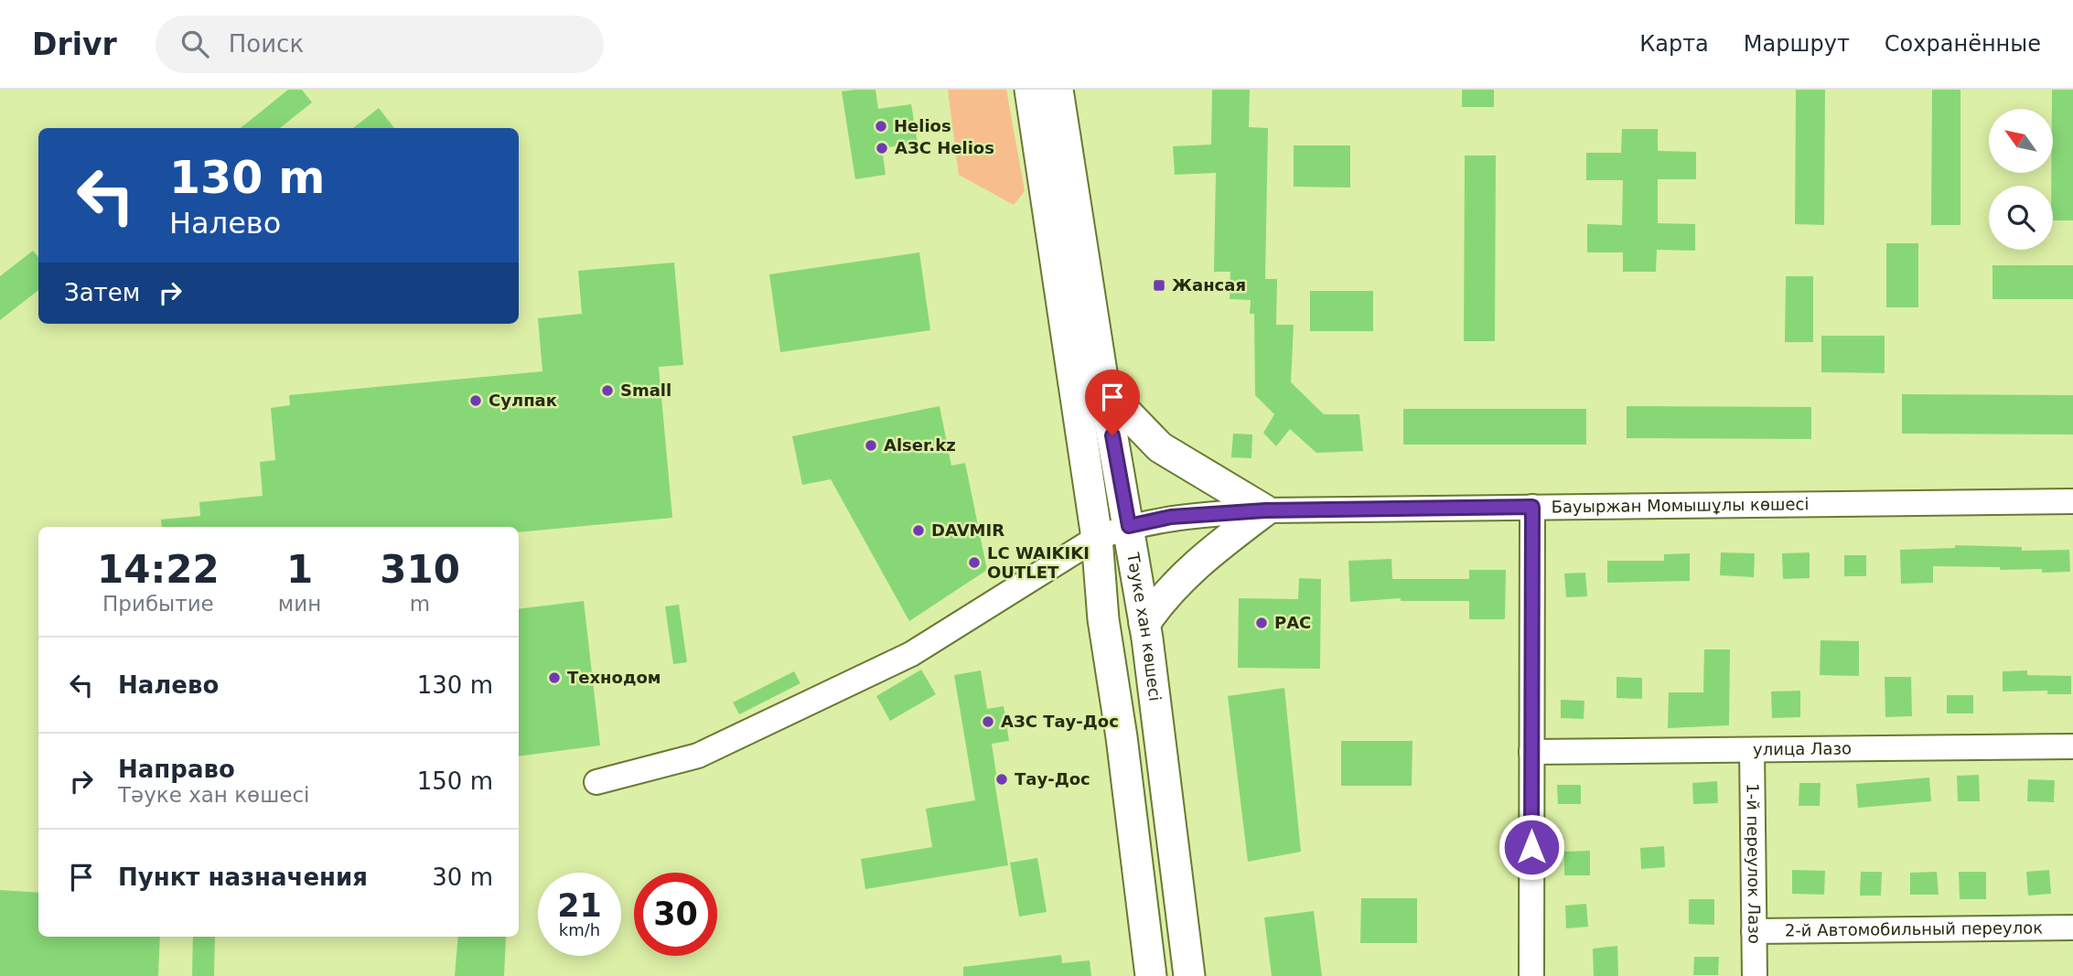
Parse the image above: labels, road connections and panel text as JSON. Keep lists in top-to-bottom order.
{
  "streets": {
    "main road": ["Тәуке хан көшесі"],
    "street": [
      "Бауыржан Момышұлы көшесі",
      "улица Лазо",
      "1-й переулок Лазо",
      "2-й Автомобильный переулок"
    ]
  },
  "crossings": [
    ["Бауыржан Момышұлы көшесі", "Тәуке хан көшесі"],
    ["улица Лазо", "1-й переулок Лазо"],
    ["1-й переулок Лазо", "2-й Автомобильный переулок"]
  ],
  "places": {
    "other": [
      "Helios",
      "АЗС Helios",
      "Small",
      "Сулпак",
      "Alser.kz",
      "DAVMIR",
      "LC WAIKIKI OUTLET",
      "РАС",
      "Технодом",
      "АЗС Тау-Дос",
      "Тау-Дос"
    ],
    "transit": ["Жансая"]
  },
  "north": "top left",
  "page": {
    "header": "Drivr",
    "search": "Поиск",
    "nav": ["Карта", "Маршрут", "Сохранённые"],
    "turn": ["130 m", "Налево"],
    "then": "Затем",
    "eta": [
      "14:22",
      "Прибытие",
      "1",
      "мин",
      "310",
      "m"
    ],
    "list": [
      {
        "name": "Налево",
        "value": "130 m"
      },
      {
        "name": "Направо",
        "note": "Тәуке хан көшесі",
        "value": "150 m"
      },
      {
        "name": "Пункт назначения",
        "value": "30 m"
      }
    ],
    "speed": "21 km/h",
    "limit": "30"
  }
}
